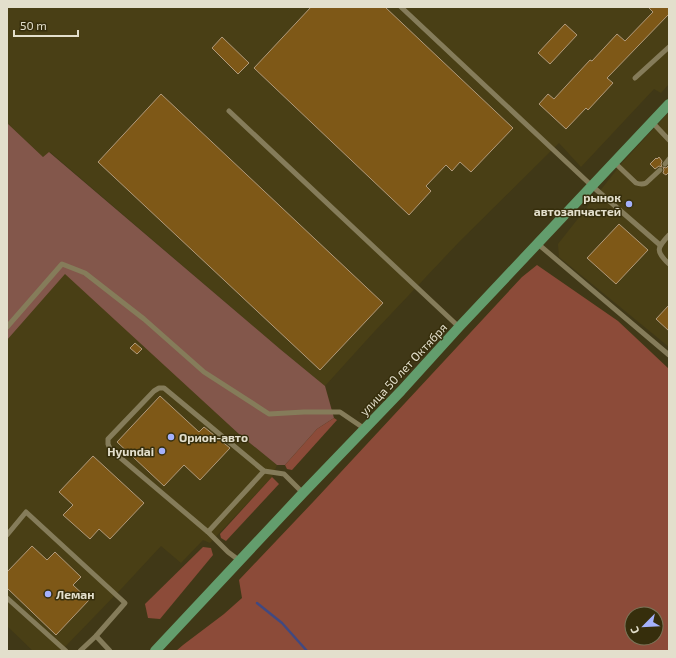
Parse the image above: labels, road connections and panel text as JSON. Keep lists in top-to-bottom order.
{
  "streets": {
    "main road": ["улица 50 лет Октября"]
  },
  "places": [
    "рынок автозапчастей",
    "Орион-авто",
    "Hyundai",
    "Леман"
  ],
  "scale_bar": "50 m",
  "north": "bottom left"
}
